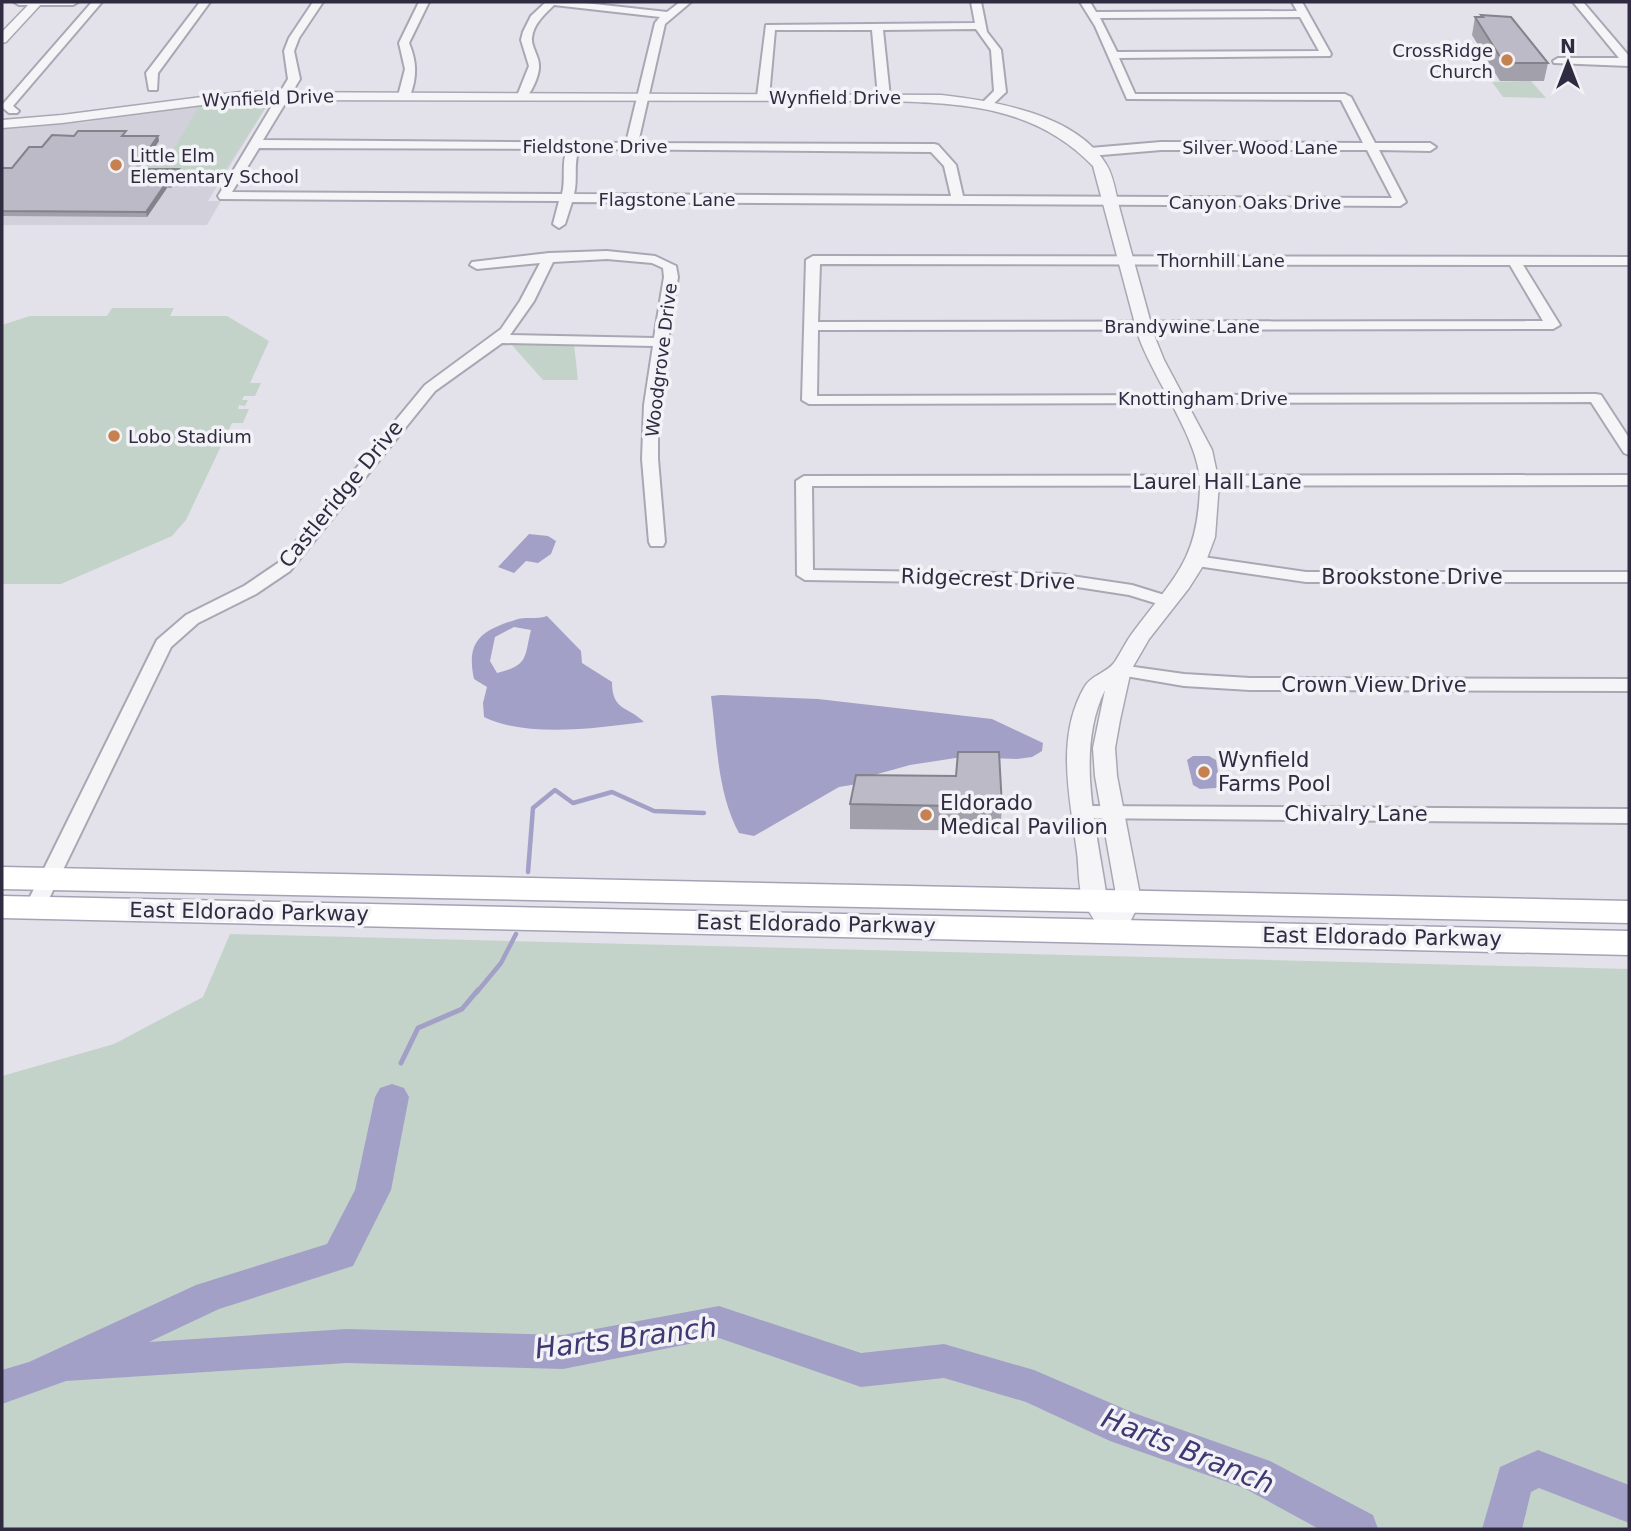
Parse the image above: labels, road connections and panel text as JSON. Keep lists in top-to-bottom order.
{
  "streets": {
    "main road": ["East Eldorado Parkway"],
    "street": [
      "Wynfield Drive",
      "Fieldstone Drive",
      "Silver Wood Lane",
      "Flagstone Lane",
      "Canyon Oaks Drive",
      "Thornhill Lane",
      "Brandywine Lane",
      "Woodgrove Drive",
      "Knottingham Drive",
      "Laurel Hall Lane",
      "Castleridge Drive",
      "Brookstone Drive",
      "Ridgecrest Drive",
      "Crown View Drive",
      "Chivalry Lane"
    ]
  },
  "crossings": [
    ["Wynfield Drive", "Silver Wood Lane"],
    ["Wynfield Drive", "Flagstone Lane"],
    ["Wynfield Drive", "Canyon Oaks Drive"],
    ["Wynfield Drive", "Thornhill Lane"],
    ["Wynfield Drive", "Brandywine Lane"],
    ["Wynfield Drive", "Knottingham Drive"],
    ["Wynfield Drive", "Laurel Hall Lane"],
    ["Wynfield Drive", "Brookstone Drive"],
    ["Wynfield Drive", "Ridgecrest Drive"],
    ["Wynfield Drive", "Crown View Drive"],
    ["Wynfield Drive", "Chivalry Lane"],
    ["Wynfield Drive", "East Eldorado Parkway"],
    ["Fieldstone Drive", "Flagstone Lane"],
    ["Silver Wood Lane", "Canyon Oaks Drive"],
    ["Flagstone Lane", "Canyon Oaks Drive"],
    ["Thornhill Lane", "Brandywine Lane"],
    ["Woodgrove Drive", "Castleridge Drive"],
    ["Laurel Hall Lane", "Ridgecrest Drive"],
    ["Castleridge Drive", "East Eldorado Parkway"]
  ],
  "water": ["Harts Branch"],
  "places": [
    "CrossRidge Church",
    "Little Elm Elementary School",
    "Lobo Stadium",
    "Wynfield Farms Pool",
    "Eldorado Medical Pavilion"
  ],
  "north": "top"
}
